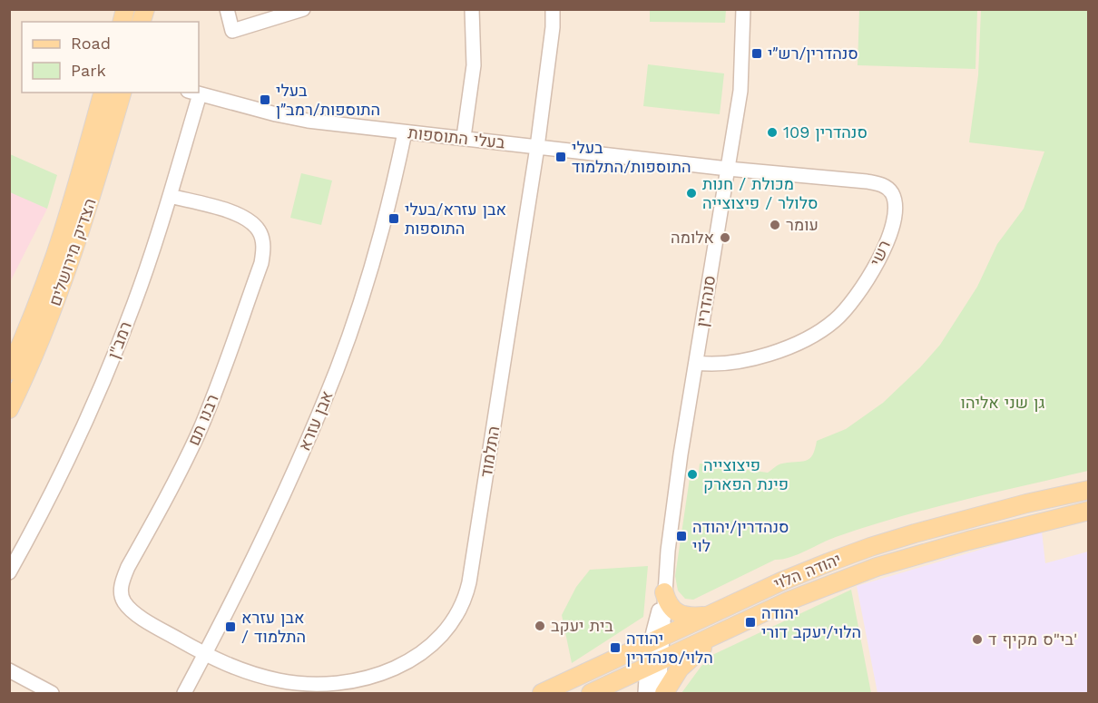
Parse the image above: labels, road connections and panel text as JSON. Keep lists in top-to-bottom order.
{
  "streets": {
    "main road": ["הצדיק מירושלים", "יהודה הלוי"],
    "street": [
      "בעלי התוספות",
      "רשי",
      "סנהדרין",
      "רמב\"ן",
      "רבנו תם",
      "אבן עזרא",
      "התלמוד"
    ]
  },
  "crossings": [
    ["בעלי התוספות", "רשי"],
    ["בעלי התוספות", "סנהדרין"],
    ["בעלי התוספות", "רמב\"ן"],
    ["בעלי התוספות", "אבן עזרא"],
    ["בעלי התוספות", "התלמוד"],
    ["רשי", "סנהדרין"],
    ["סנהדרין", "יהודה הלוי"],
    ["רמב\"ן", "רבנו תם"],
    ["רבנו תם", "אבן עזרא"],
    ["רבנו תם", "התלמוד"],
    ["אבן עזרא", "התלמוד"]
  ],
  "parks": ["גן שני אליהו"],
  "places": {
    "transit": [
      "סנהדרין/רש״י",
      "בעלי התוספות/רמב״ן",
      "בעלי התוספות/התלמוד",
      "אבן עזרא/בעלי התוספות",
      "סנהדרין/יהודה לוי",
      "יהודה הלוי/יעקב דורי",
      "אבן עזרא / התלמוד",
      "יהודה הלוי/סנהדרין"
    ],
    "other": [
      "סנהדרין 109",
      "מכולת / חנות סלולר / פיצוצייה",
      "עומר",
      "אלומה",
      "פיצוצייה פינת הפארק",
      "בית יעקב",
      "בי\"ס מקיף ד'"
    ]
  },
  "legend": ["Road", "Park"]
}
